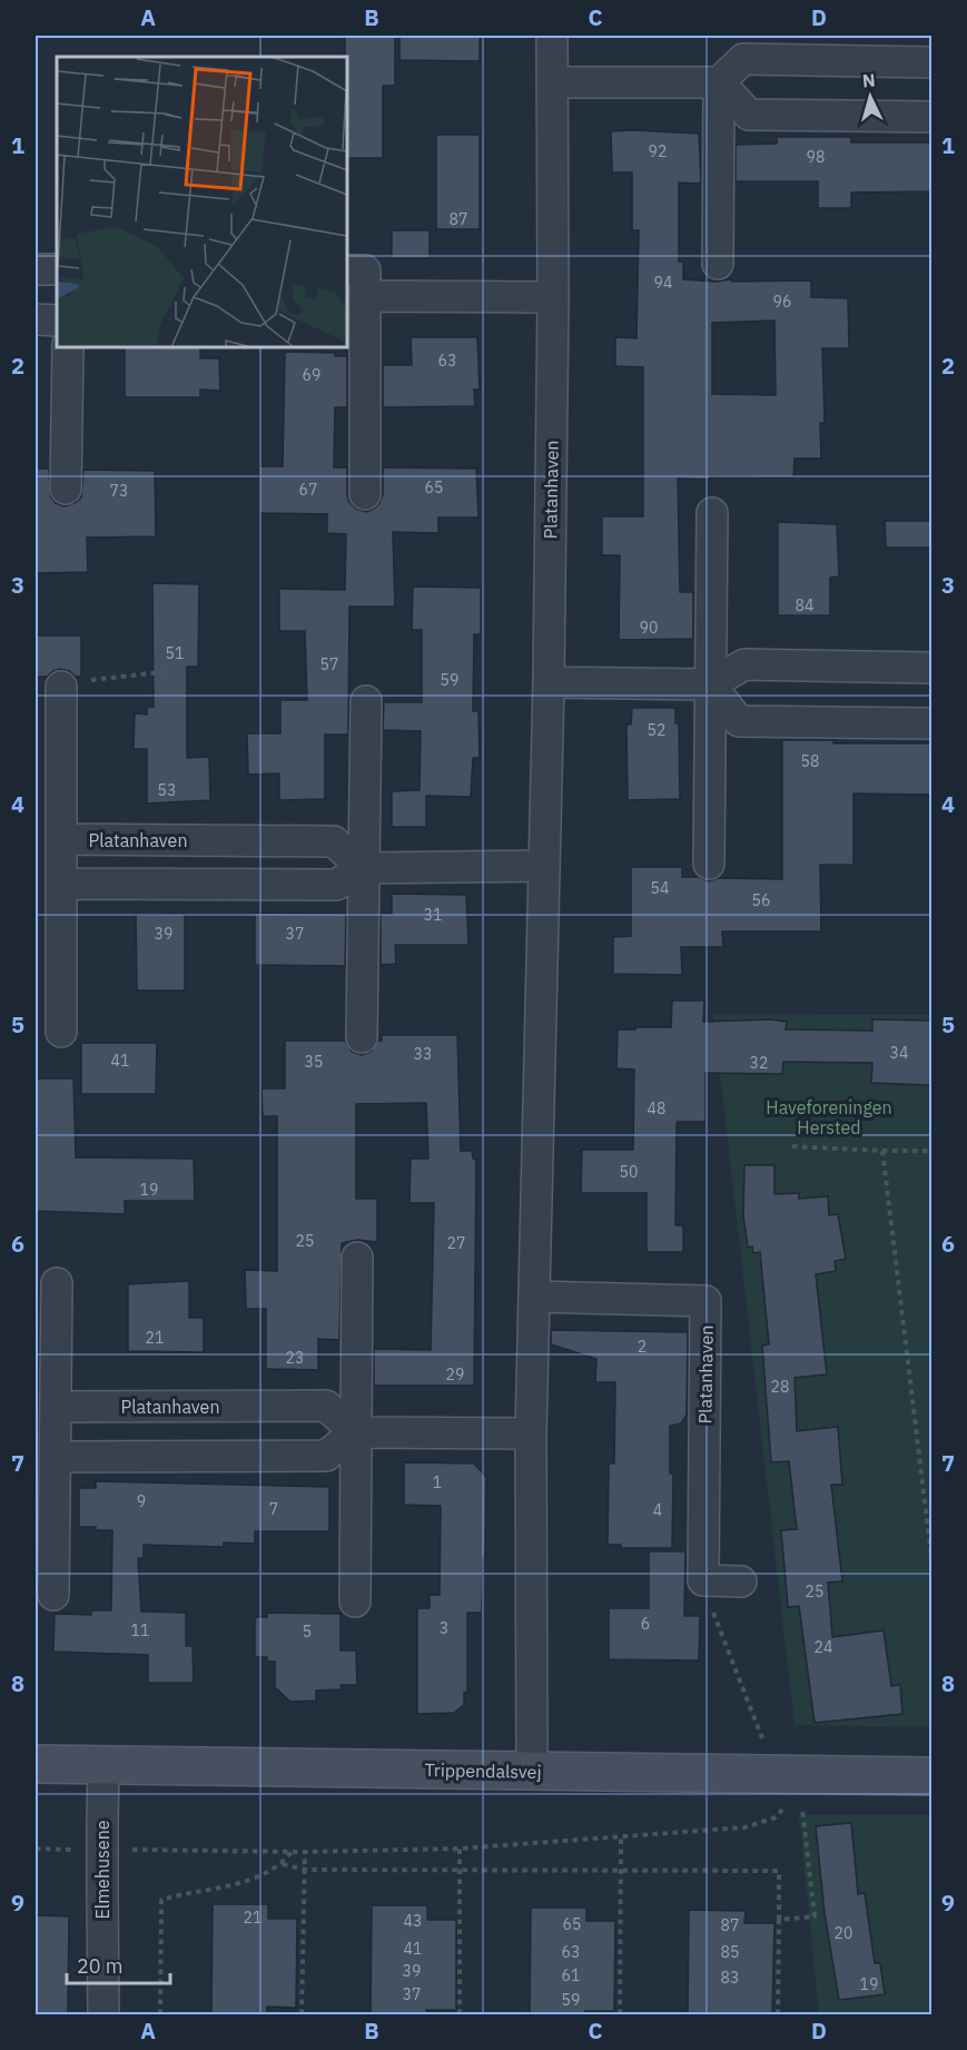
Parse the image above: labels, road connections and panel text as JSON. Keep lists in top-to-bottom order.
{
  "streets": {
    "street": ["Platanhaven", "Trippendalsvej", "Elmehusene"]
  },
  "crossings": [
    ["Platanhaven", "Trippendalsvej"],
    ["Trippendalsvej", "Elmehusene"]
  ],
  "parks": ["Haveforeningen Hersted"],
  "house_numbers": [
    "92",
    "98",
    "87",
    "94",
    "96",
    "63",
    "69",
    "65",
    "67",
    "73",
    "84",
    "90",
    "51",
    "57",
    "59",
    "52",
    "58",
    "53",
    "54",
    "56",
    "31",
    "39",
    "37",
    "34",
    "33",
    "41",
    "35",
    "32",
    "48",
    "50",
    "19",
    "25",
    "27",
    "21",
    "2",
    "23",
    "29",
    "28",
    "1",
    "9",
    "7",
    "4",
    "25",
    "6",
    "3",
    "11",
    "5",
    "24",
    "21",
    "43",
    "65",
    "87",
    "20",
    "41",
    "63",
    "85",
    "39",
    "61",
    "83",
    "19",
    "37",
    "59"
  ],
  "scale_bar": "20 m",
  "north": "top",
  "grid": {
    "columns": [
      "A",
      "B",
      "C",
      "D"
    ],
    "rows": [
      "1",
      "2",
      "3",
      "4",
      "5",
      "6",
      "7",
      "8",
      "9"
    ]
  }
}
